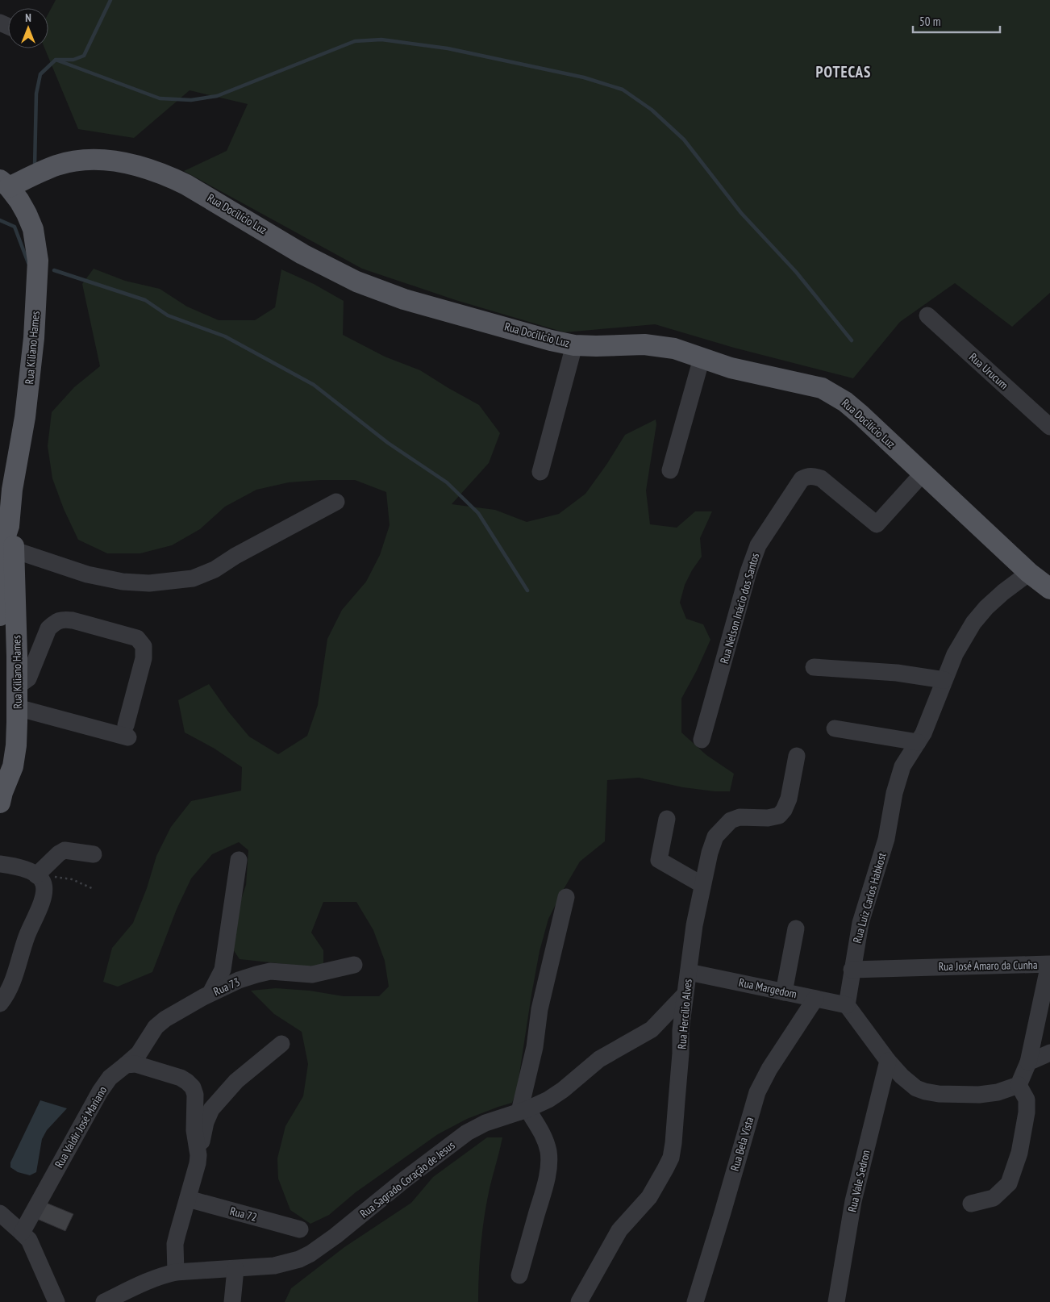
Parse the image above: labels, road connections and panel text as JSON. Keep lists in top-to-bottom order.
{
  "streets": {
    "main road": ["Rua Docilício Luz", "Rua Kiliano Hames"],
    "street": [
      "Rua Urucum",
      "Rua Nelson Inácio dos Santos",
      "Rua Luiz Carlos Habkost",
      "Rua José Amaro da Cunha",
      "Rua 73",
      "Rua Margedom",
      "Rua Hercílio Alves",
      "Rua Valdir José Mariano",
      "Rua Bela Vista",
      "Rua Sagrado Coração de Jesus",
      "Rua Vale Sedron",
      "Rua 72"
    ]
  },
  "crossings": [
    ["Rua Docilício Luz", "Rua Kiliano Hames"],
    ["Rua Docilício Luz", "Rua Nelson Inácio dos Santos"],
    ["Rua Docilício Luz", "Rua Luiz Carlos Habkost"],
    ["Rua Luiz Carlos Habkost", "Rua José Amaro da Cunha"],
    ["Rua Luiz Carlos Habkost", "Rua Margedom"],
    ["Rua 73", "Rua Valdir José Mariano"],
    ["Rua Margedom", "Rua Hercílio Alves"],
    ["Rua Margedom", "Rua Bela Vista"],
    ["Rua Hercílio Alves", "Rua Sagrado Coração de Jesus"]
  ],
  "districts": ["POTECAS"],
  "scale_bar": "50 m",
  "north": "top"
}
